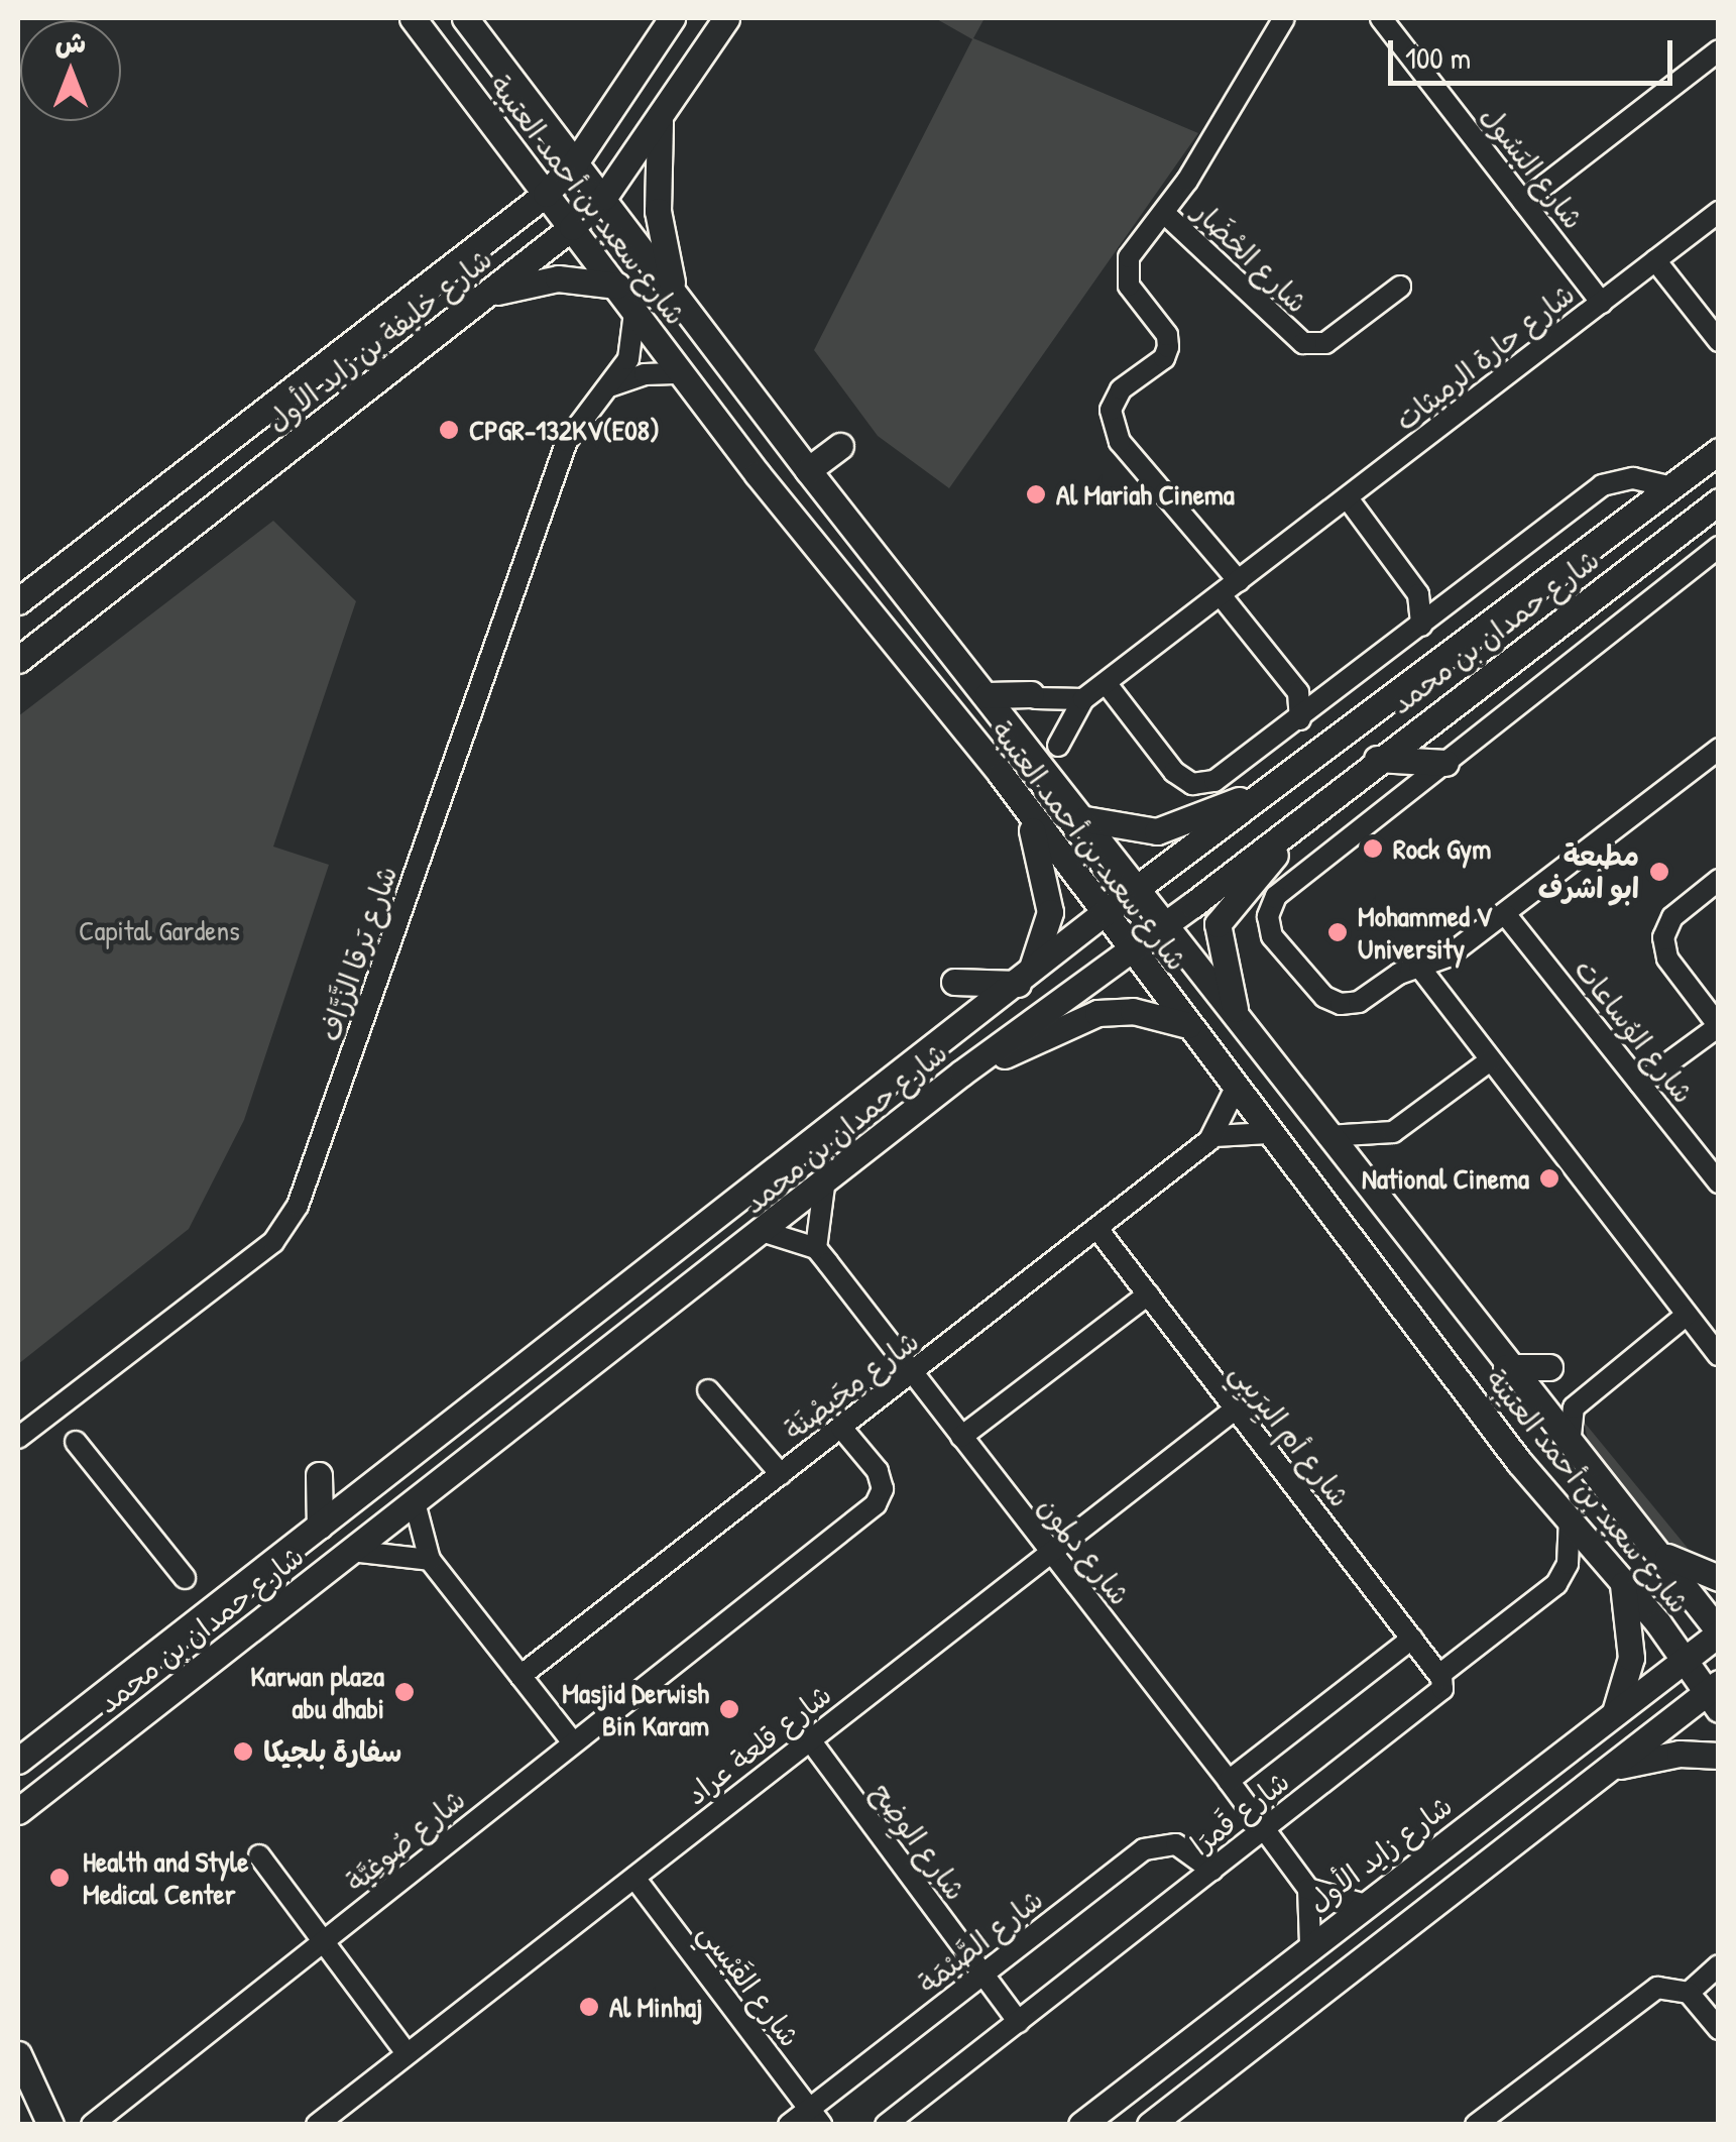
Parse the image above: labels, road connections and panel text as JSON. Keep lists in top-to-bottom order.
{
  "streets": {
    "main road": [
      "شارع سعيد بن أحمد العتيبة",
      "شارع خليفة بن زايد الأول",
      "شارع حمدان بن محمد",
      "شارع زايد الأول"
    ],
    "street": [
      "شارع البَسُول",
      "شارع الحْضَار",
      "شارع حارة الرميثات",
      "شارع بَرقا الزَّرَّاف",
      "شارع الوُساعات",
      "شارع مِحَيصْنَة",
      "شارع أم اليِرَيبِي",
      "شارع دلمون",
      "شارع قلعة عراد",
      "شارع قَمرَا",
      "شارع صُوغِيَّة",
      "شارع الوِضِح",
      "شارع الصَّيْمَة",
      "شارع القَيْسي"
    ]
  },
  "crossings": [
    ["شارع البَسُول", "شارع حارة الرميثات"],
    ["شارع سعيد بن أحمد العتيبة", "شارع خليفة بن زايد الأول"],
    ["شارع سعيد بن أحمد العتيبة", "شارع حمدان بن محمد"],
    ["شارع سعيد بن أحمد العتيبة", "شارع بَرقا الزَّرَّاف"],
    ["شارع سعيد بن أحمد العتيبة", "شارع مِحَيصْنَة"],
    ["شارع سعيد بن أحمد العتيبة", "شارع قَمرَا"],
    ["شارع سعيد بن أحمد العتيبة", "شارع زايد الأول"],
    ["شارع مِحَيصْنَة", "شارع أم اليِرَيبِي"],
    ["شارع مِحَيصْنَة", "شارع دلمون"],
    ["شارع مِحَيصْنَة", "شارع صُوغِيَّة"],
    ["شارع أم اليِرَيبِي", "شارع قلعة عراد"],
    ["شارع أم اليِرَيبِي", "شارع قَمرَا"],
    ["شارع دلمون", "شارع قلعة عراد"],
    ["شارع دلمون", "شارع قَمرَا"],
    ["شارع قلعة عراد", "شارع الوِضِح"],
    ["شارع قلعة عراد", "شارع القَيْسي"],
    ["شارع قَمرَا", "شارع الوِضِح"],
    ["شارع قَمرَا", "شارع الصَّيْمَة"],
    ["شارع الوِضِح", "شارع الصَّيْمَة"],
    ["شارع الصَّيْمَة", "شارع القَيْسي"]
  ],
  "parks": ["Capital Gardens"],
  "places": [
    "CPGR-132KV(E08)",
    "Al Mariah Cinema",
    "Rock Gym",
    "مطبعة ابو اشرف",
    "Mohammed V University",
    "National Cinema",
    "Karwan plaza abu dhabi",
    "Masjid Derwish Bin Karam",
    "سفارة بلجيكا",
    "Health and Style Medical Center",
    "Al Minhaj"
  ],
  "scale_bar": "100 m",
  "north": "top"
}
